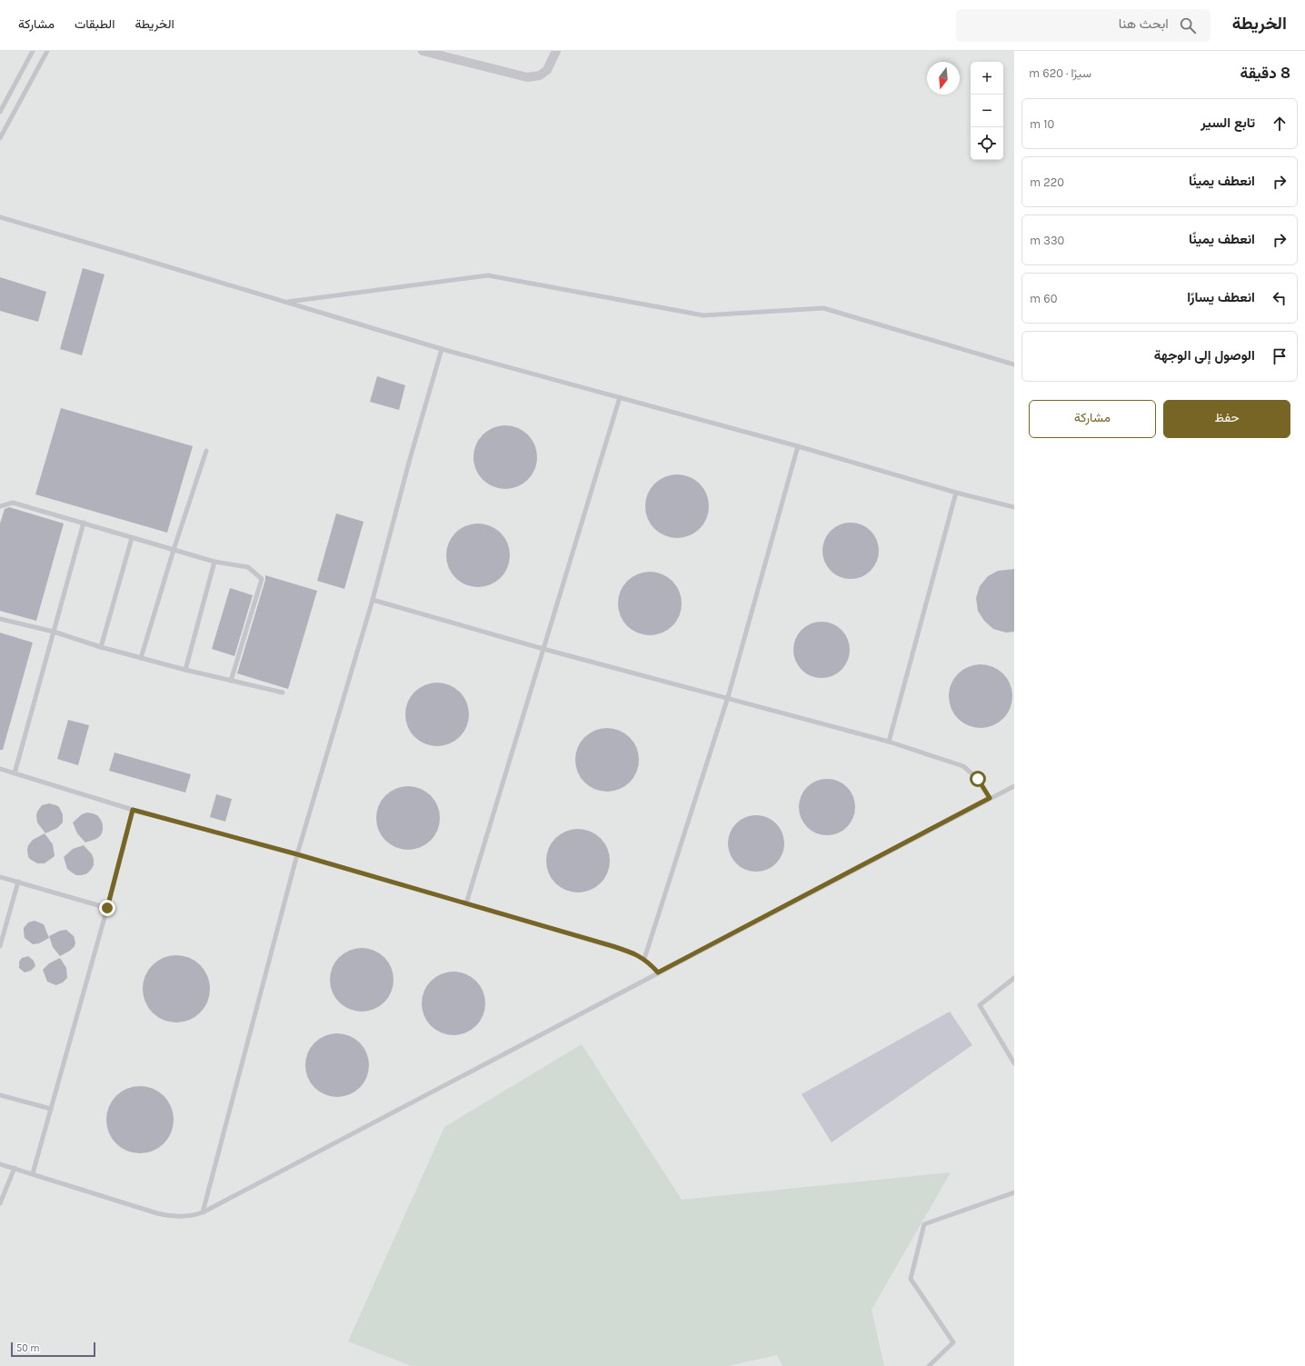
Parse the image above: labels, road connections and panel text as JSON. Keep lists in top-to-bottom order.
{
  "scale_bar": "50 m",
  "north": "bottom",
  "page": {
    "header": "الخريطة",
    "search": "ابحث هنا",
    "nav": ["الخريطة", "الطبقات", "مشاركة"],
    "heading": ["8 دقيقة", "سيرًا · 620 m"],
    "map_buttons": ["+", "−"],
    "list": [
      ["تابع السير", "10 m"],
      ["انعطف يمينًا", "220 m"],
      ["انعطف يمينًا", "330 m"],
      ["انعطف يسارًا", "60 m"],
      "الوصول إلى الوجهة"
    ],
    "buttons": ["حفظ", "مشاركة"],
    "scale": "50 m"
  }
}
